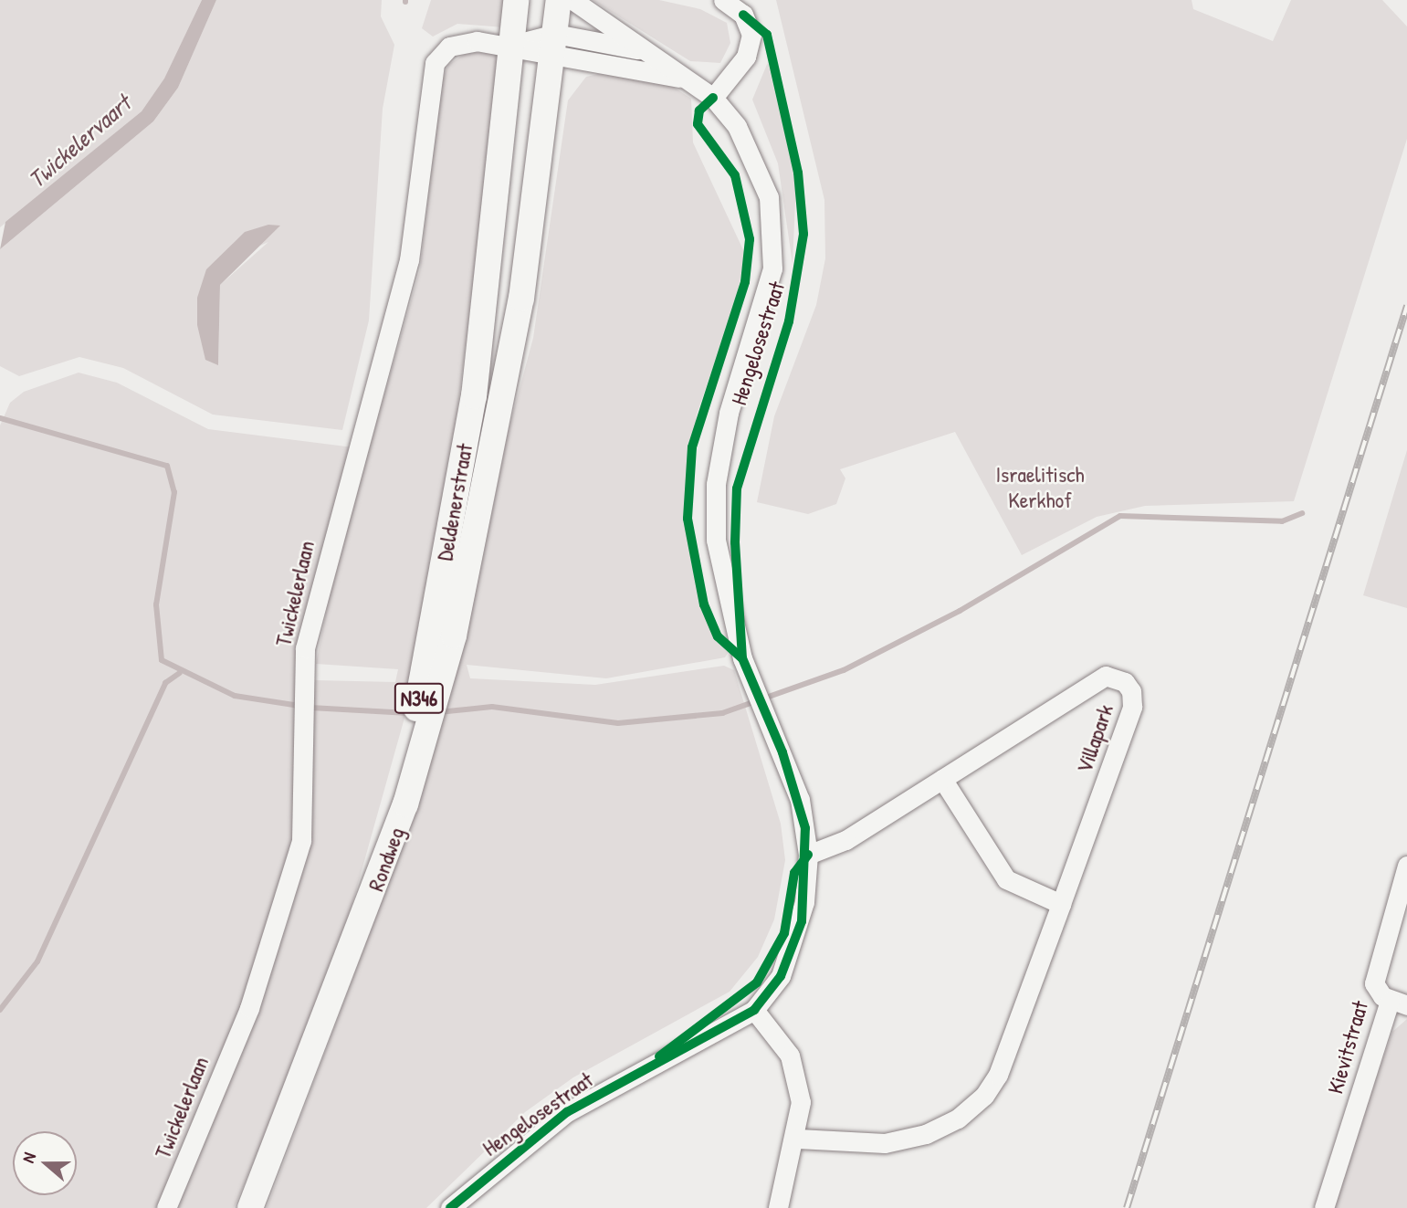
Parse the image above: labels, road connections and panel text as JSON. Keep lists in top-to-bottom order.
{
  "streets": {
    "main road": ["Deldenerstraat", "N346", "Rondweg"],
    "street": [
      "Hengelosestraat",
      "Twickelerlaan",
      "Villapark",
      "Kievitstraat"
    ]
  },
  "crossings": [
    ["Hengelosestraat", "Deldenerstraat"],
    ["Hengelosestraat", "Twickelerlaan"],
    ["Hengelosestraat", "Villapark"],
    ["Deldenerstraat", "Twickelerlaan"],
    ["Deldenerstraat", "Rondweg"]
  ],
  "water": ["Twickelervaart"],
  "parks": ["Israelitisch Kerkhof"],
  "north": "left"
}
